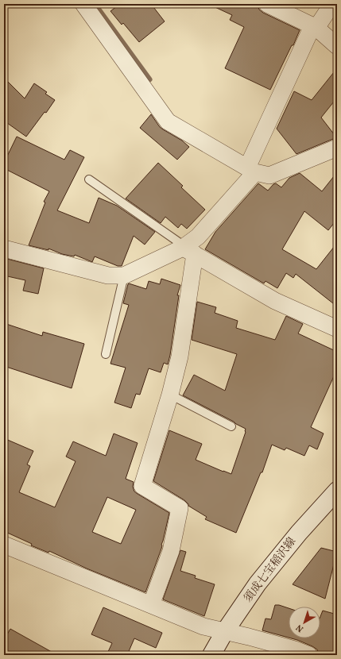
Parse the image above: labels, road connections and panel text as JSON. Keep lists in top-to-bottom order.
{
  "streets": {
    "main road": ["須成七宝稲沢線"]
  },
  "north": "bottom left"
}
